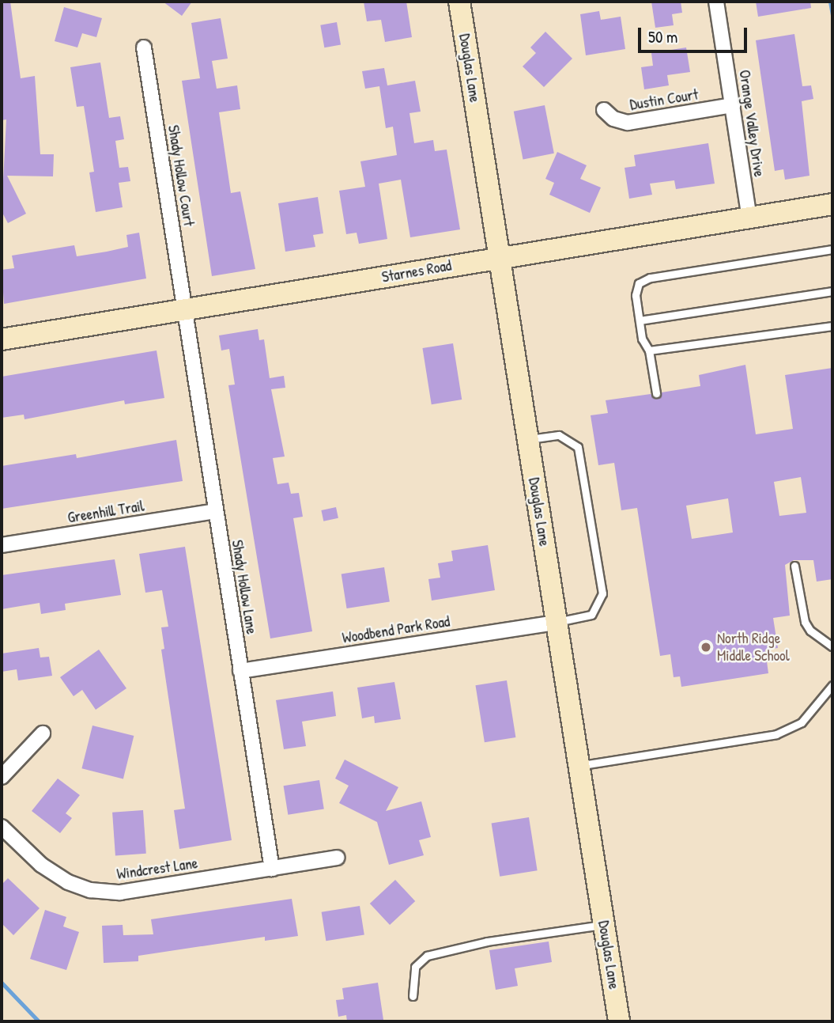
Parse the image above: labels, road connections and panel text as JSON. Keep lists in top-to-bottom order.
{
  "streets": {
    "street": [
      "Douglas Lane",
      "Dustin Court",
      "Orange Valley Drive",
      "Shady Hollow Court",
      "Starnes Road",
      "Greenhill Trail",
      "Shady Hollow Lane",
      "Woodbend Park Road",
      "Windcrest Lane"
    ]
  },
  "crossings": [
    ["Douglas Lane", "Starnes Road"],
    ["Douglas Lane", "Woodbend Park Road"],
    ["Dustin Court", "Orange Valley Drive"],
    ["Orange Valley Drive", "Starnes Road"],
    ["Shady Hollow Court", "Starnes Road"],
    ["Shady Hollow Court", "Shady Hollow Lane"],
    ["Starnes Road", "Shady Hollow Lane"],
    ["Greenhill Trail", "Shady Hollow Lane"],
    ["Shady Hollow Lane", "Woodbend Park Road"],
    ["Shady Hollow Lane", "Windcrest Lane"]
  ],
  "places": ["North Ridge Middle School"],
  "scale_bar": "50 m"
}
